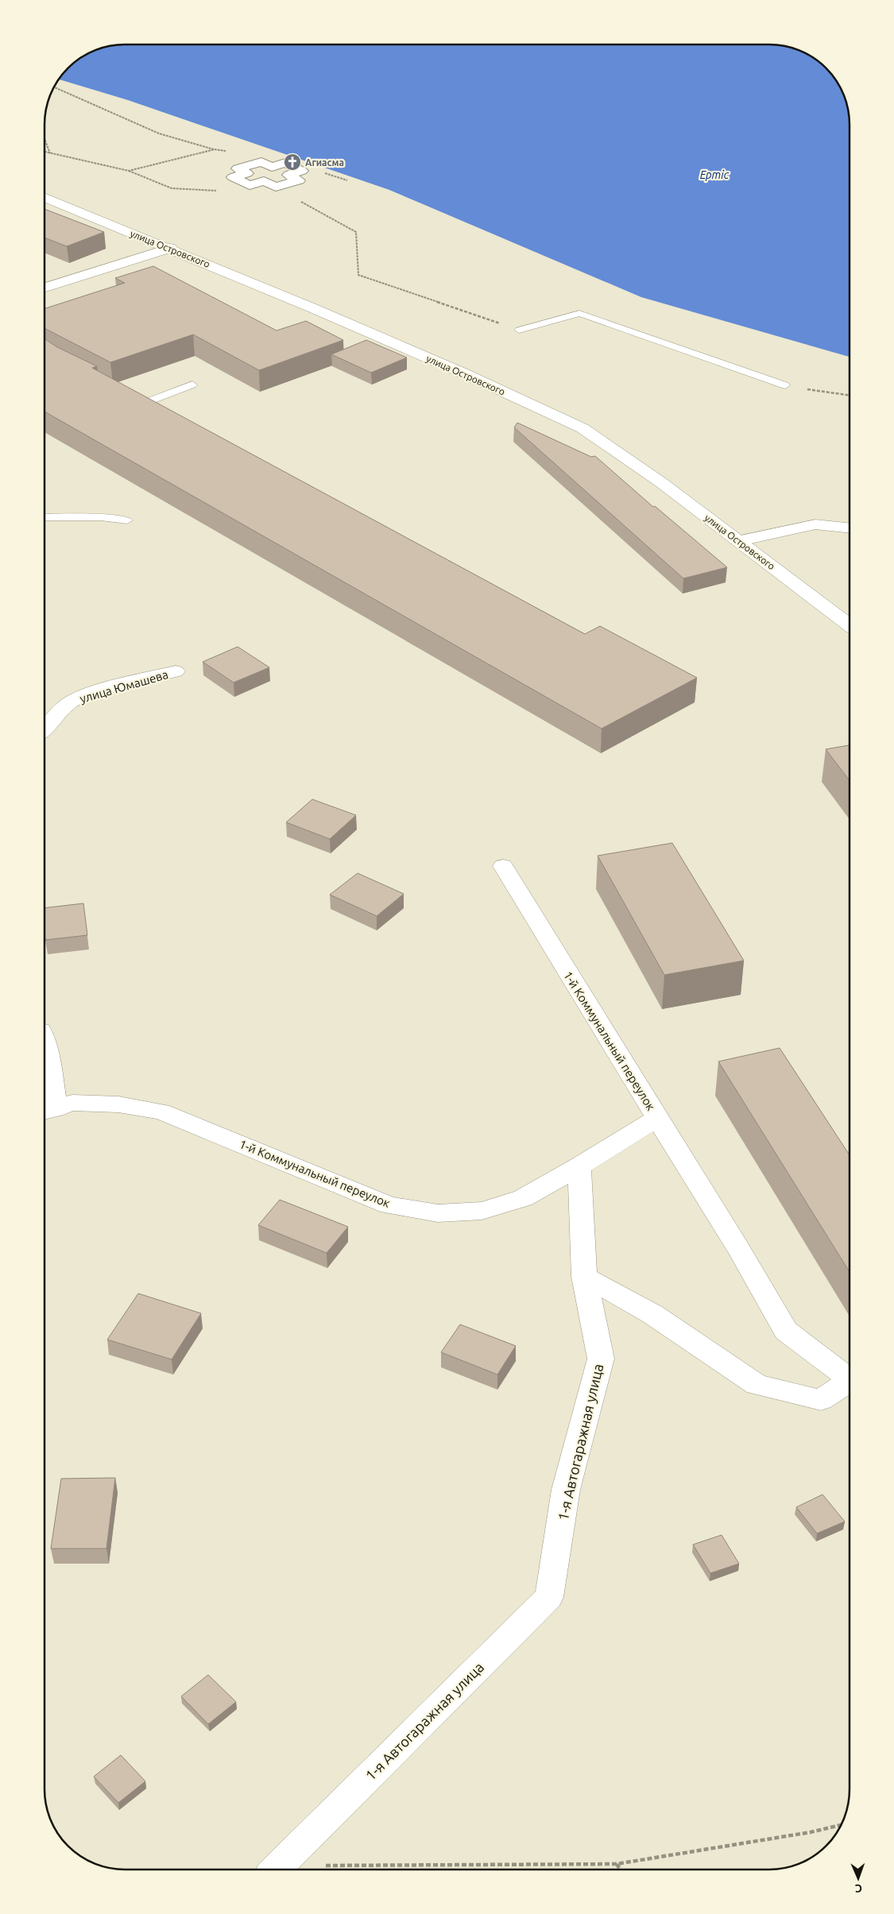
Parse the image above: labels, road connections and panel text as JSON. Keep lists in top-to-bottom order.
{
  "streets": {
    "street": [
      "улица Островского",
      "улица Юмашева",
      "1-й Коммунальный переулок",
      "1-я Автогаражная улица"
    ]
  },
  "crossings": [
    ["1-й Коммунальный переулок", "1-я Автогаражная улица"]
  ],
  "water": ["Ертіс"],
  "places": {
    "church": ["Агиасма"]
  },
  "north": "bottom"
}
